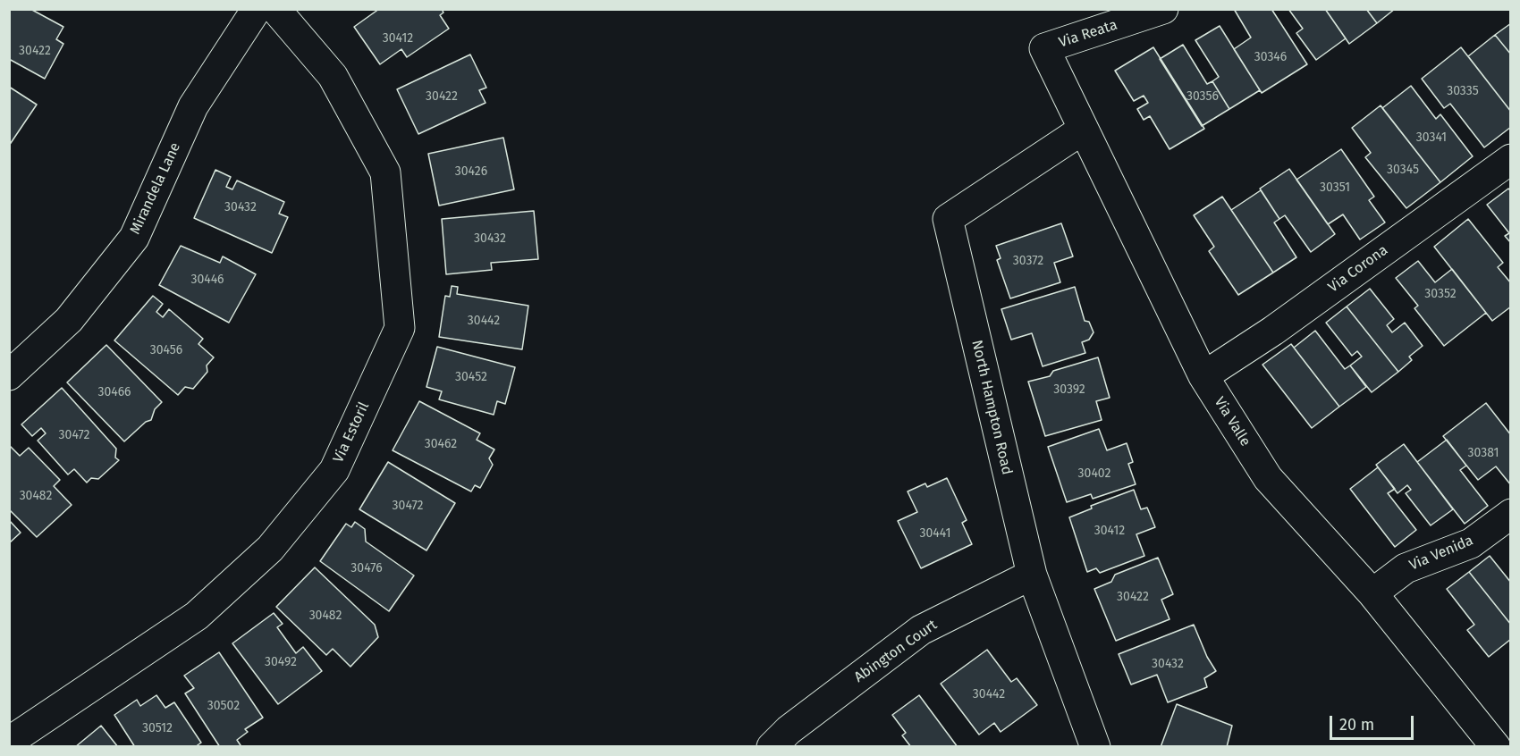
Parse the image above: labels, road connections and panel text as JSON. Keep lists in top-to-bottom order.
{
  "streets": {
    "street": [
      "Via Reata",
      "Mirandela Lane",
      "Via Corona",
      "North Hampton Road",
      "Via Valle",
      "Via Estoril",
      "Via Venida",
      "Abington Court"
    ]
  },
  "crossings": [
    ["Via Reata", "Via Valle"],
    ["Via Corona", "Via Valle"],
    ["North Hampton Road", "Via Valle"],
    ["North Hampton Road", "Abington Court"],
    ["Via Valle", "Via Venida"]
  ],
  "house_numbers": [
    "30412",
    "30422",
    "30346",
    "30335",
    "30422",
    "30356",
    "30341",
    "30345",
    "30426",
    "30351",
    "30432",
    "30432",
    "30372",
    "30446",
    "30352",
    "30442",
    "30456",
    "30452",
    "30392",
    "30466",
    "30472",
    "30462",
    "30381",
    "30402",
    "30482",
    "30472",
    "30412",
    "30441",
    "30476",
    "30422",
    "30482",
    "30492",
    "30432",
    "30442",
    "30502",
    "30512"
  ],
  "scale_bar": "20 m"
}
